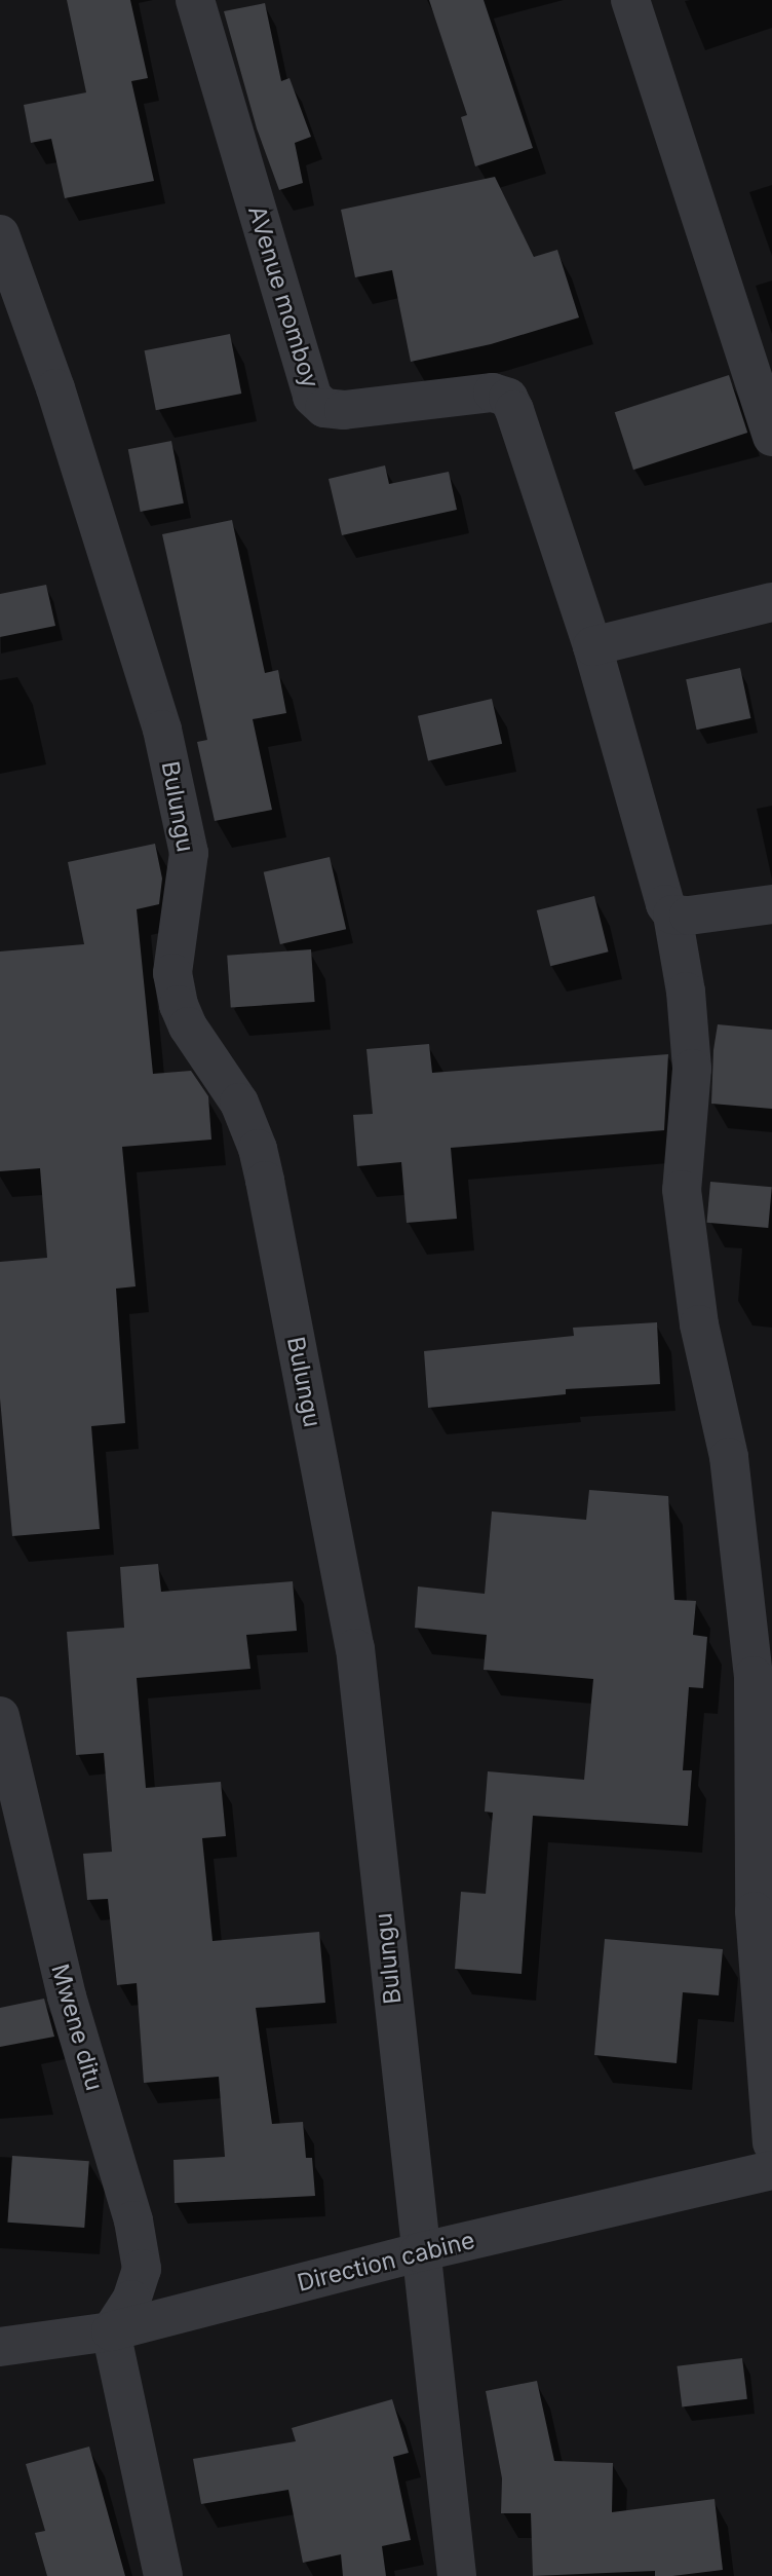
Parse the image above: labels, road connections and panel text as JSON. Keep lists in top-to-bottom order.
{
  "streets": {
    "street": [
      "AVenue momboy",
      "Bulungu",
      "Mwene ditu",
      "Direction cabine"
    ]
  },
  "crossings": [
    ["Bulungu", "Direction cabine"],
    ["Mwene ditu", "Direction cabine"]
  ]
}
